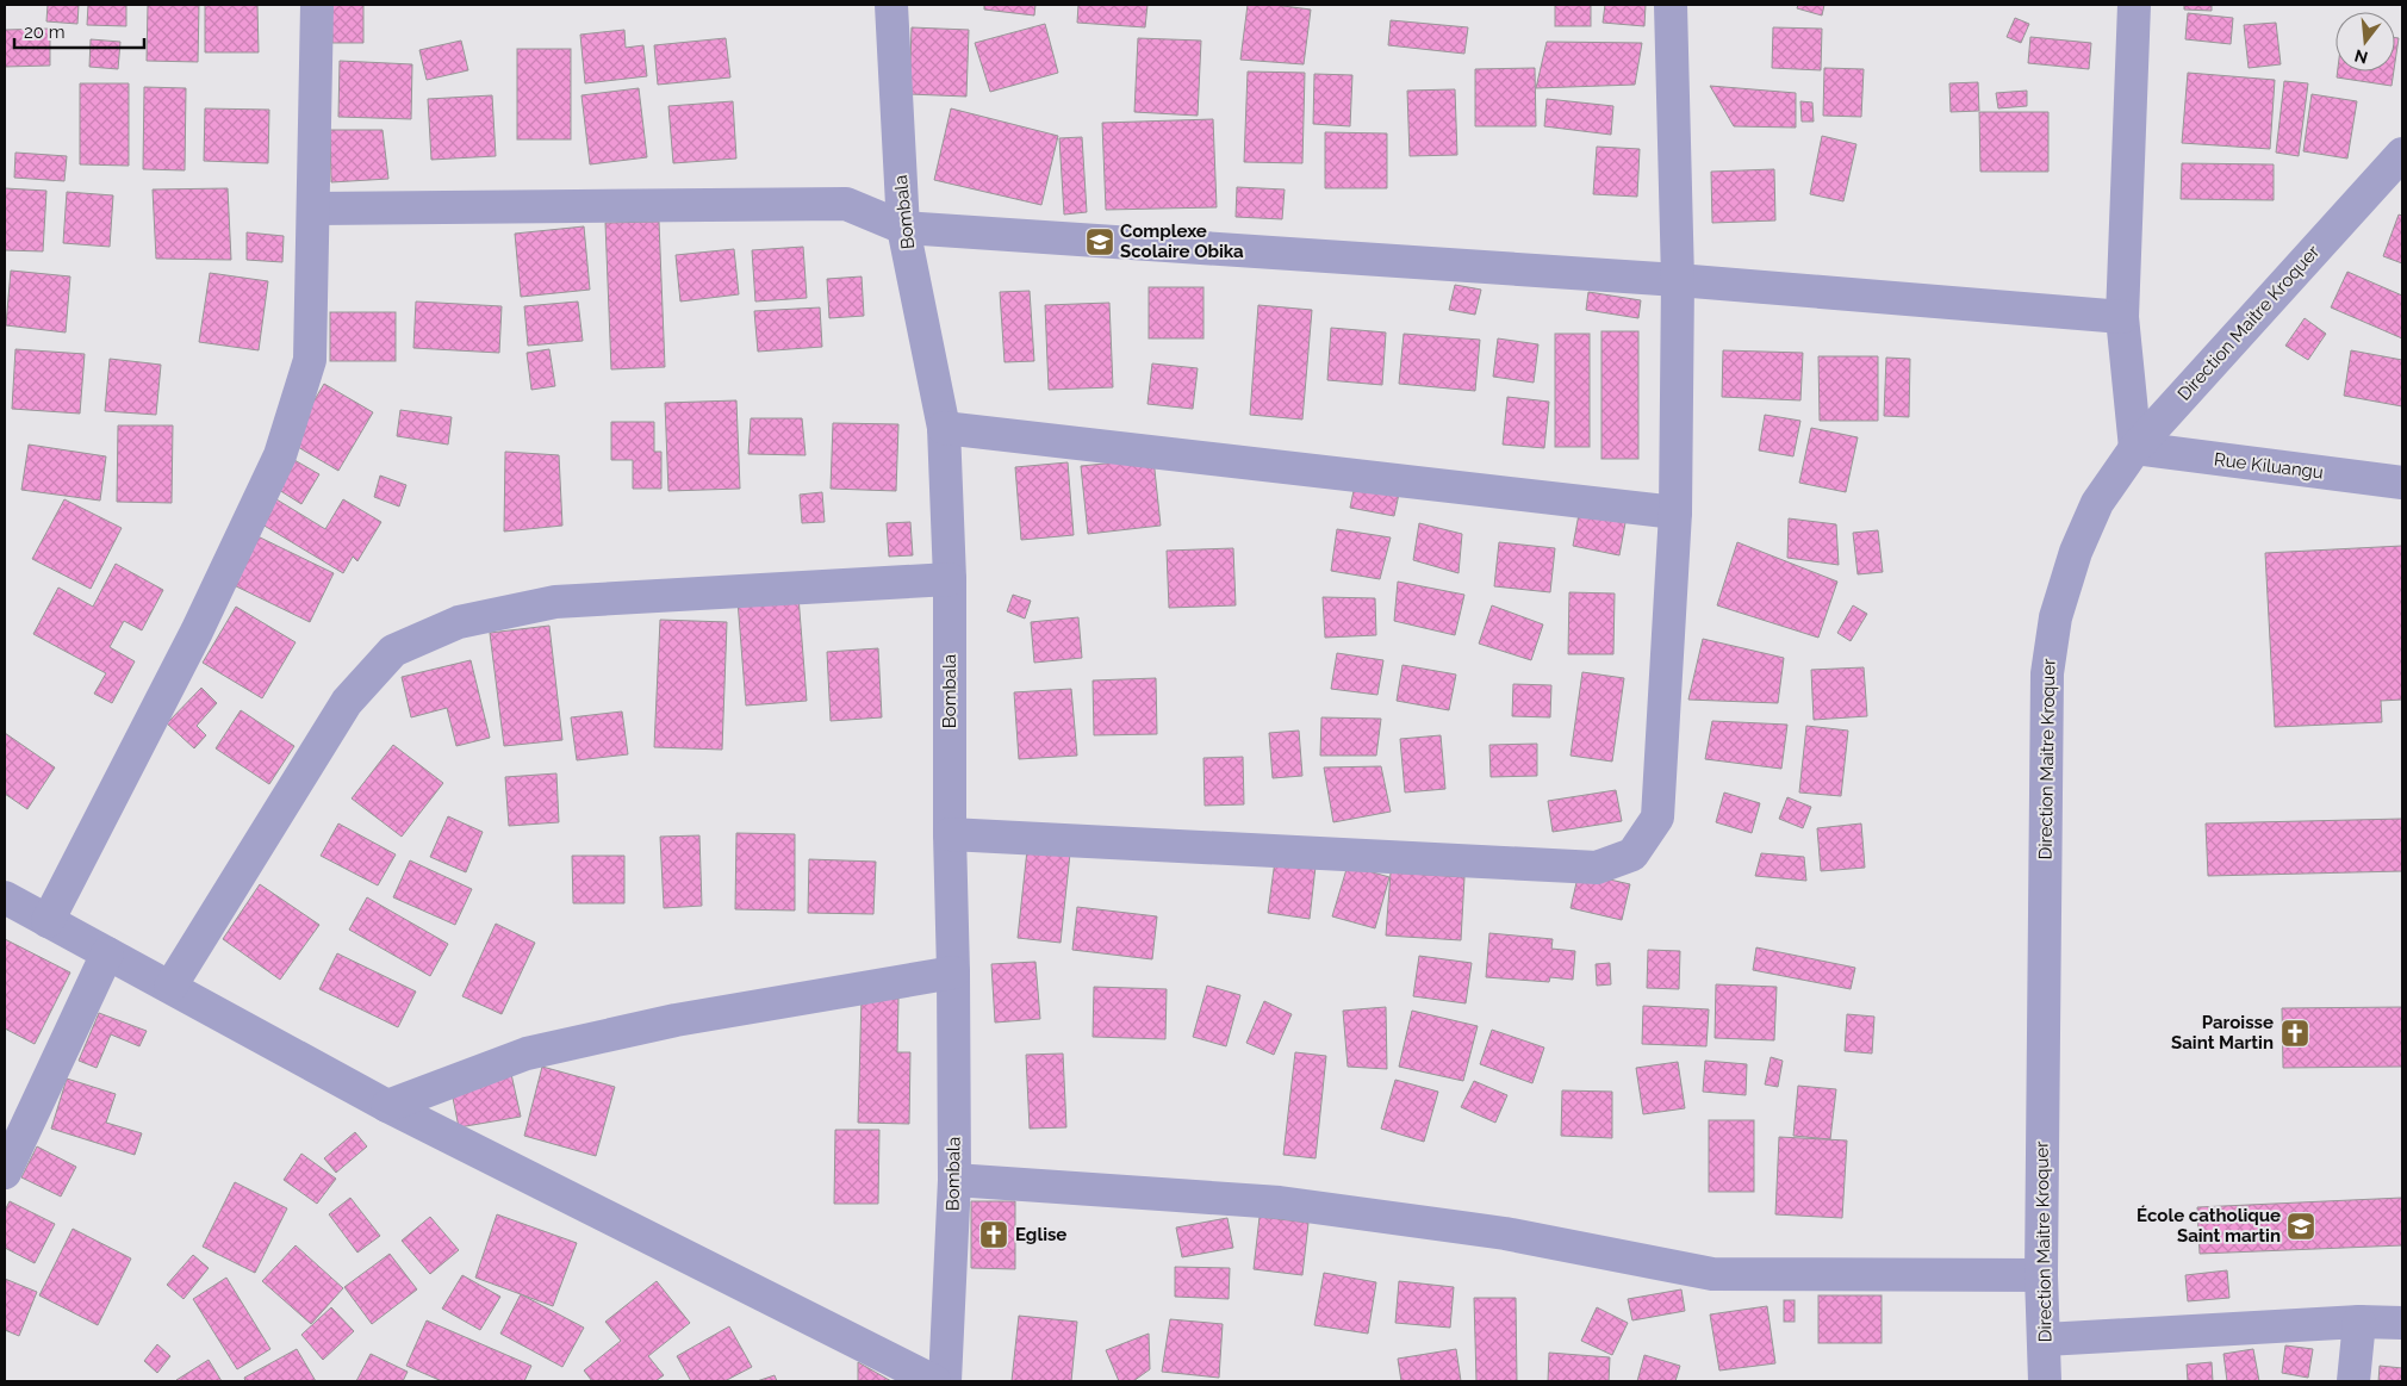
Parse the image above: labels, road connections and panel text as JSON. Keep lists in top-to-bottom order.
{
  "streets": {
    "street": ["Bombala", "Direction Maitre Kroquer", "Rue Kiluangu"]
  },
  "crossings": [
    ["Direction Maitre Kroquer", "Rue Kiluangu"]
  ],
  "places": {
    "school or university": ["Complexe Scolaire Obika", "École catholique Saint martin"],
    "church": ["Paroisse Saint Martin", "Eglise"]
  },
  "scale_bar": "20 m",
  "north": "bottom"
}
